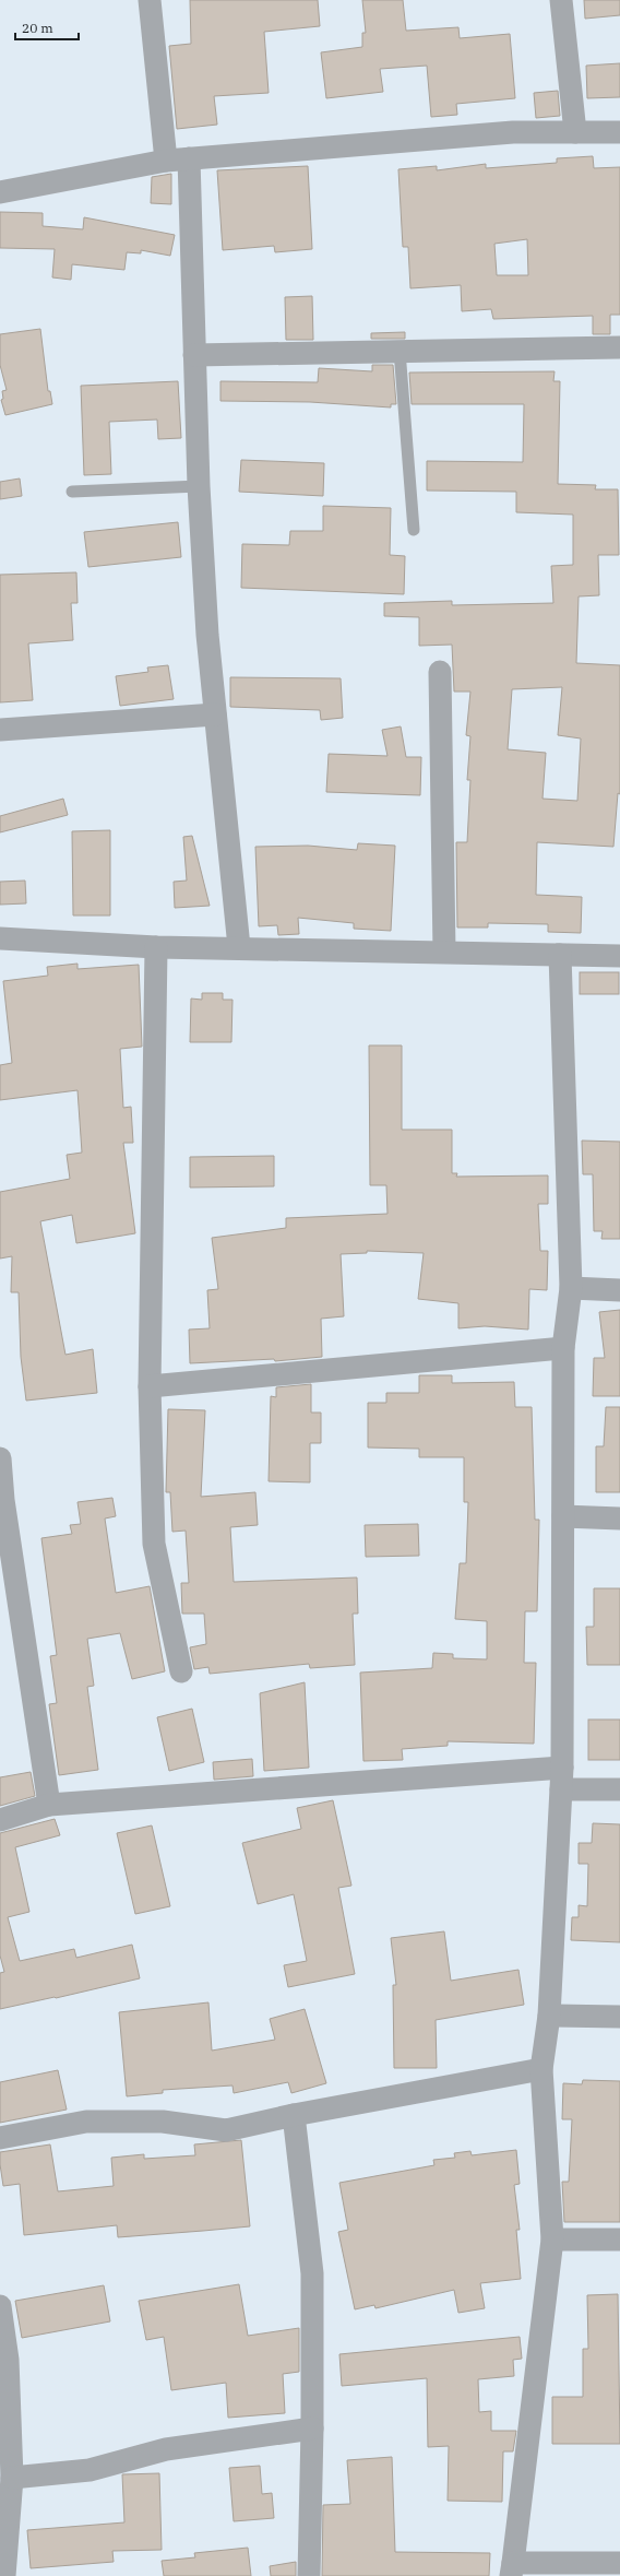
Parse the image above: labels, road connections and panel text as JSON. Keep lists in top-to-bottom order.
{
  "scale_bar": "20 m"
}
